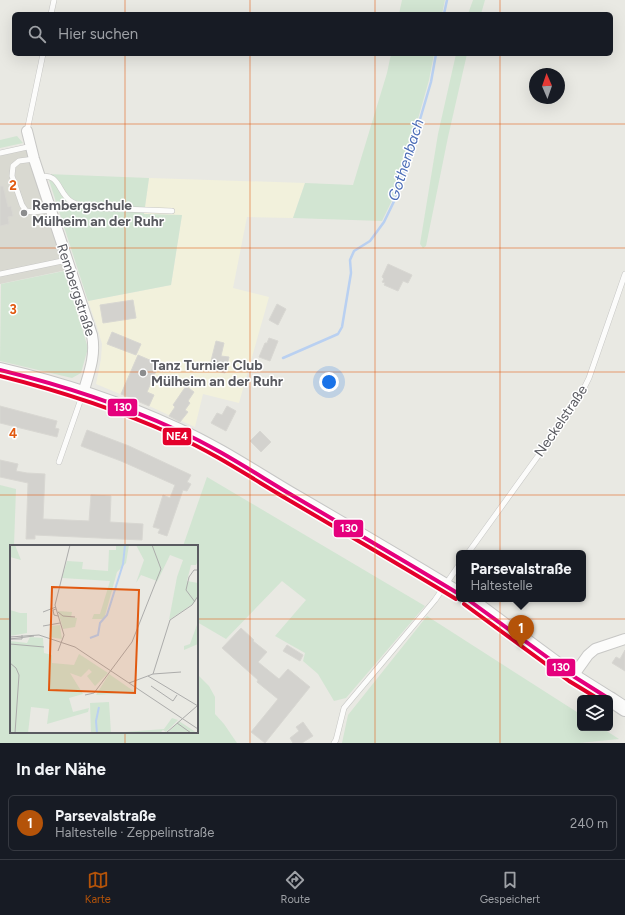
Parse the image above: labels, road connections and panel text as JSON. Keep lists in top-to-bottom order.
{
  "streets": {
    "street": ["Rembergstraße"],
    "lane": ["Neckelstraße"]
  },
  "water": ["Gothenbach"],
  "places": ["Rembergschule Mülheim an der Ruhr", "Tanz Turnier Club Mülheim an der Ruhr"],
  "lines": ["transit line 130", "transit line NE4"],
  "north": "top",
  "page": {
    "search": "Hier suchen",
    "popup": ["Parsevalstraße", "Haltestelle"],
    "pins": "1",
    "heading": "In der Nähe",
    "list": [
      {
        "mark": "1",
        "name": "Parsevalstraße",
        "note": "Haltestelle · Zeppelinstraße",
        "value": "240 m"
      }
    ],
    "nav": ["Karte", "Route", "Gespeichert"]
  },
  "grid": {
    "rows": ["2", "3", "4"]
  }
}
